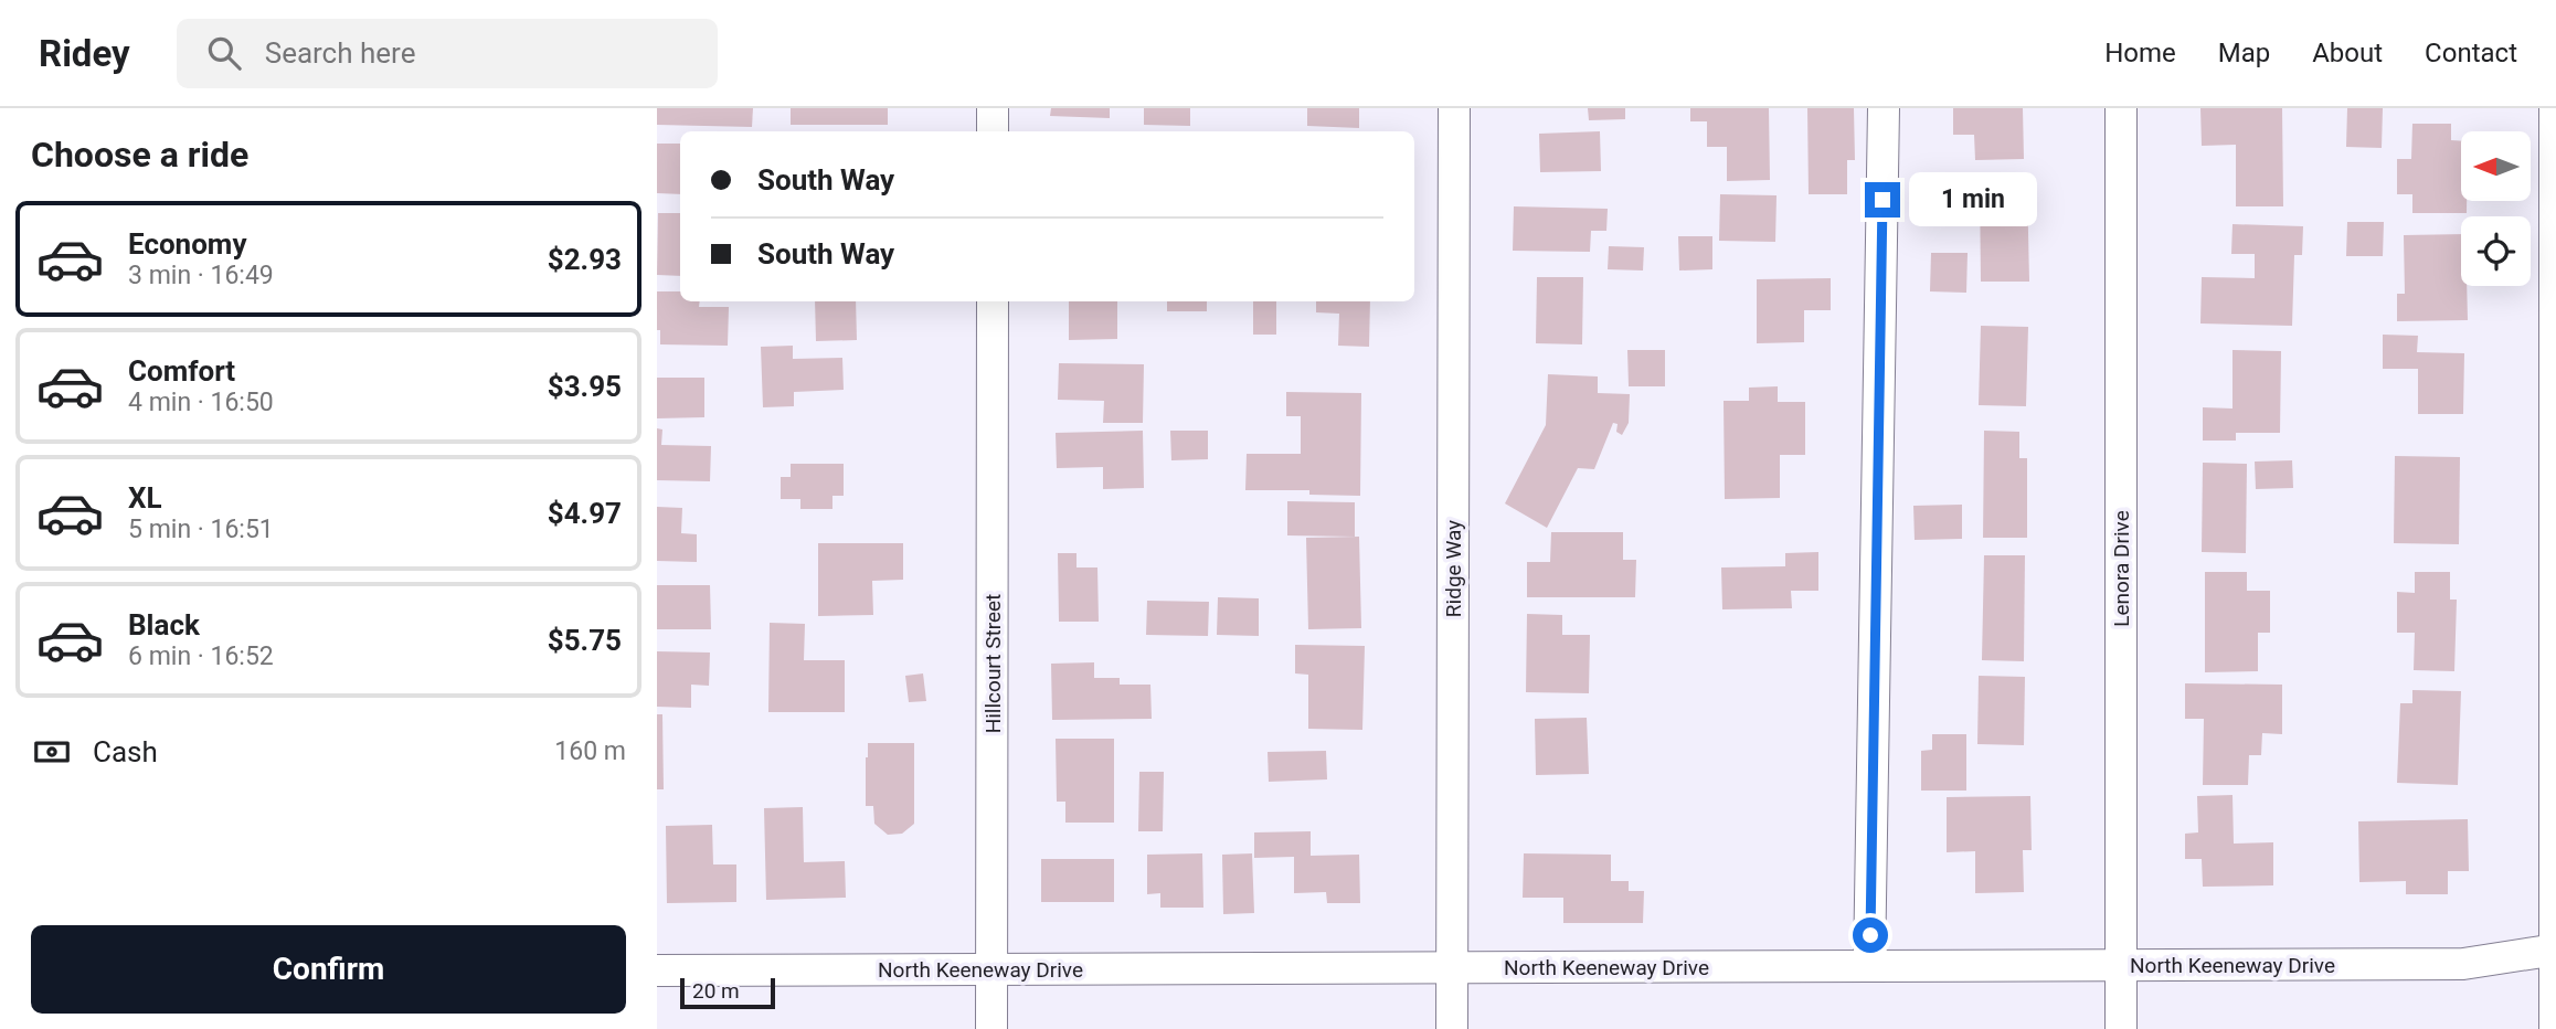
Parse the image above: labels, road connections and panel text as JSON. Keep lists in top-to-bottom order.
{
  "streets": {
    "street": [
      "Ridge Way",
      "Lenora Drive",
      "Hillcourt Street",
      "North Keeneway Drive"
    ]
  },
  "crossings": [
    ["Ridge Way", "North Keeneway Drive"],
    ["Lenora Drive", "North Keeneway Drive"],
    ["Hillcourt Street", "North Keeneway Drive"]
  ],
  "scale_bar": "20 m",
  "north": "left",
  "page": {
    "header": "Ridey",
    "search": "Search here",
    "nav": [
      "Home",
      "Map",
      "About",
      "Contact"
    ],
    "heading": "Choose a ride",
    "banner": ["South Way", "South Way"],
    "bubble": "1 min",
    "list": [
      {
        "name": "Economy",
        "note": "3 min · 16:49",
        "value": "$2.93"
      },
      {
        "name": "Comfort",
        "note": "4 min · 16:50",
        "value": "$3.95"
      },
      {
        "name": "XL",
        "note": "5 min · 16:51",
        "value": "$4.97"
      },
      {
        "name": "Black",
        "note": "6 min · 16:52",
        "value": "$5.75"
      }
    ],
    "pay": ["Cash", "160 m"],
    "buttons": "Confirm",
    "scale": "20 m"
  }
}
